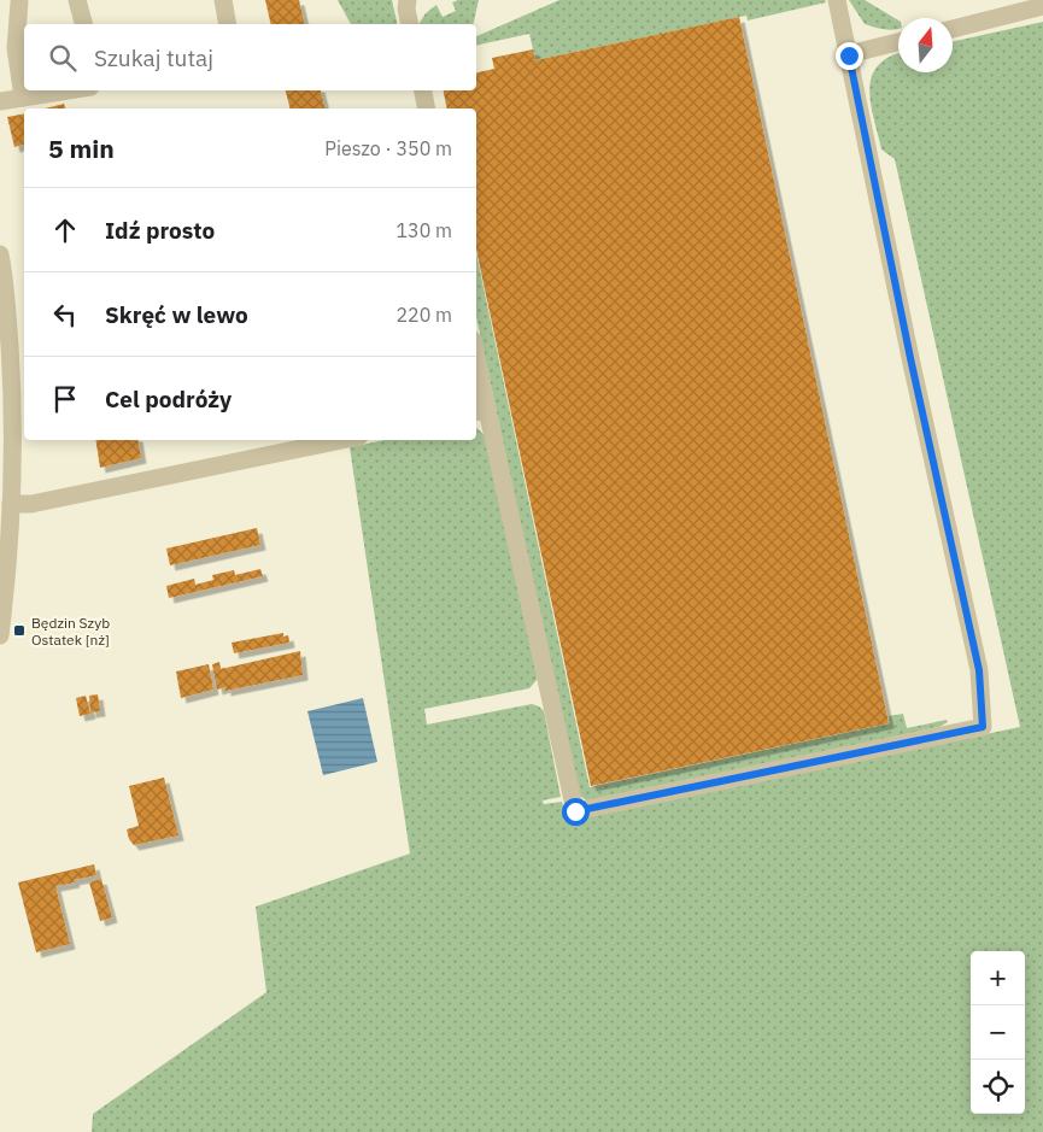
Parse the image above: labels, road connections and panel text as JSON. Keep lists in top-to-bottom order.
{
  "places": {
    "transit": ["Będzin Szyb Ostatek [nż]"]
  },
  "north": "top",
  "page": {
    "search": "Szukaj tutaj",
    "heading": ["5 min", "Pieszo · 350 m"],
    "list": [
      ["Idź prosto", "130 m"],
      ["Skręć w lewo", "220 m"],
      "Cel podróży"
    ],
    "map_buttons": ["+", "−"]
  }
}
